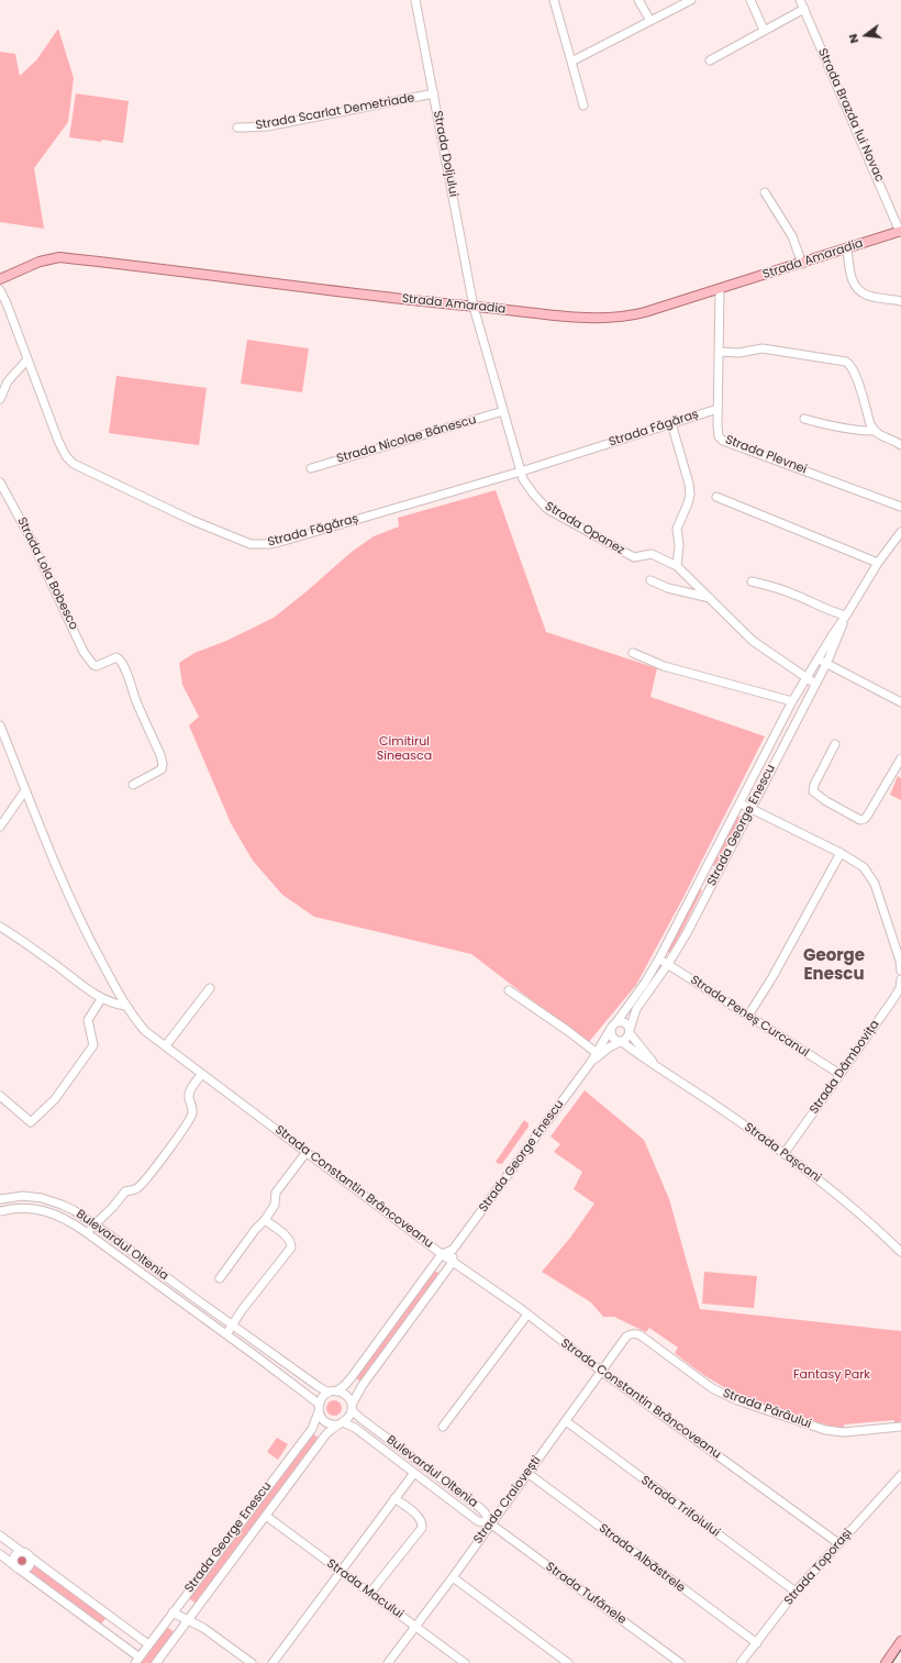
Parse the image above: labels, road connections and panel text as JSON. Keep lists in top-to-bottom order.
{
  "streets": {
    "main road": ["Strada Amaradia"],
    "street": [
      "Strada Scarlat Demetriade",
      "Strada Brazda lui Novac",
      "Strada Doljului",
      "Strada Făgăraș",
      "Strada Nicolae Bănescu",
      "Strada Plevnei",
      "Strada Opanez",
      "Strada Lola Bobesco",
      "Strada George Enescu",
      "Strada Peneș Curcanul",
      "Strada Dâmbovița",
      "Strada Pașcani",
      "Strada Constantin Brâncoveanu",
      "Bulevardul Oltenia",
      "Strada Pârâului",
      "Strada Craiovești",
      "Strada Trifoiului",
      "Strada Albăstrele",
      "Strada Toporași",
      "Strada Macului",
      "Strada Tufănele"
    ]
  },
  "crossings": [
    ["Strada Scarlat Demetriade", "Strada Doljului"],
    ["Strada Brazda lui Novac", "Strada Amaradia"],
    ["Strada Doljului", "Strada Amaradia"],
    ["Strada Doljului", "Strada Opanez"],
    ["Strada Amaradia", "Strada Plevnei"],
    ["Strada Amaradia", "Strada Opanez"],
    ["Strada Făgăraș", "Strada Plevnei"],
    ["Strada Făgăraș", "Strada Opanez"],
    ["Strada Nicolae Bănescu", "Strada Opanez"],
    ["Strada Opanez", "Strada George Enescu"],
    ["Strada George Enescu", "Strada Peneș Curcanul"],
    ["Strada George Enescu", "Strada Pașcani"],
    ["Strada George Enescu", "Bulevardul Oltenia"],
    ["Strada George Enescu", "Strada Macului"],
    ["Strada Peneș Curcanul", "Strada Dâmbovița"],
    ["Strada Dâmbovița", "Strada Pașcani"],
    ["Strada Constantin Brâncoveanu", "Strada Craiovești"],
    ["Strada Constantin Brâncoveanu", "Strada Toporași"],
    ["Bulevardul Oltenia", "Strada Craiovești"],
    ["Bulevardul Oltenia", "Strada Tufănele"],
    ["Strada Pârâului", "Strada Craiovești"],
    ["Strada Craiovești", "Strada Trifoiului"],
    ["Strada Craiovești", "Strada Albăstrele"],
    ["Strada Craiovești", "Strada Macului"],
    ["Strada Craiovești", "Strada Tufănele"],
    ["Strada Trifoiului", "Strada Toporași"],
    ["Strada Albăstrele", "Strada Toporași"]
  ],
  "districts": ["George Enescu"],
  "parks": ["Cimitirul Sineasca", "Fantasy Park"],
  "north": "left"
}
